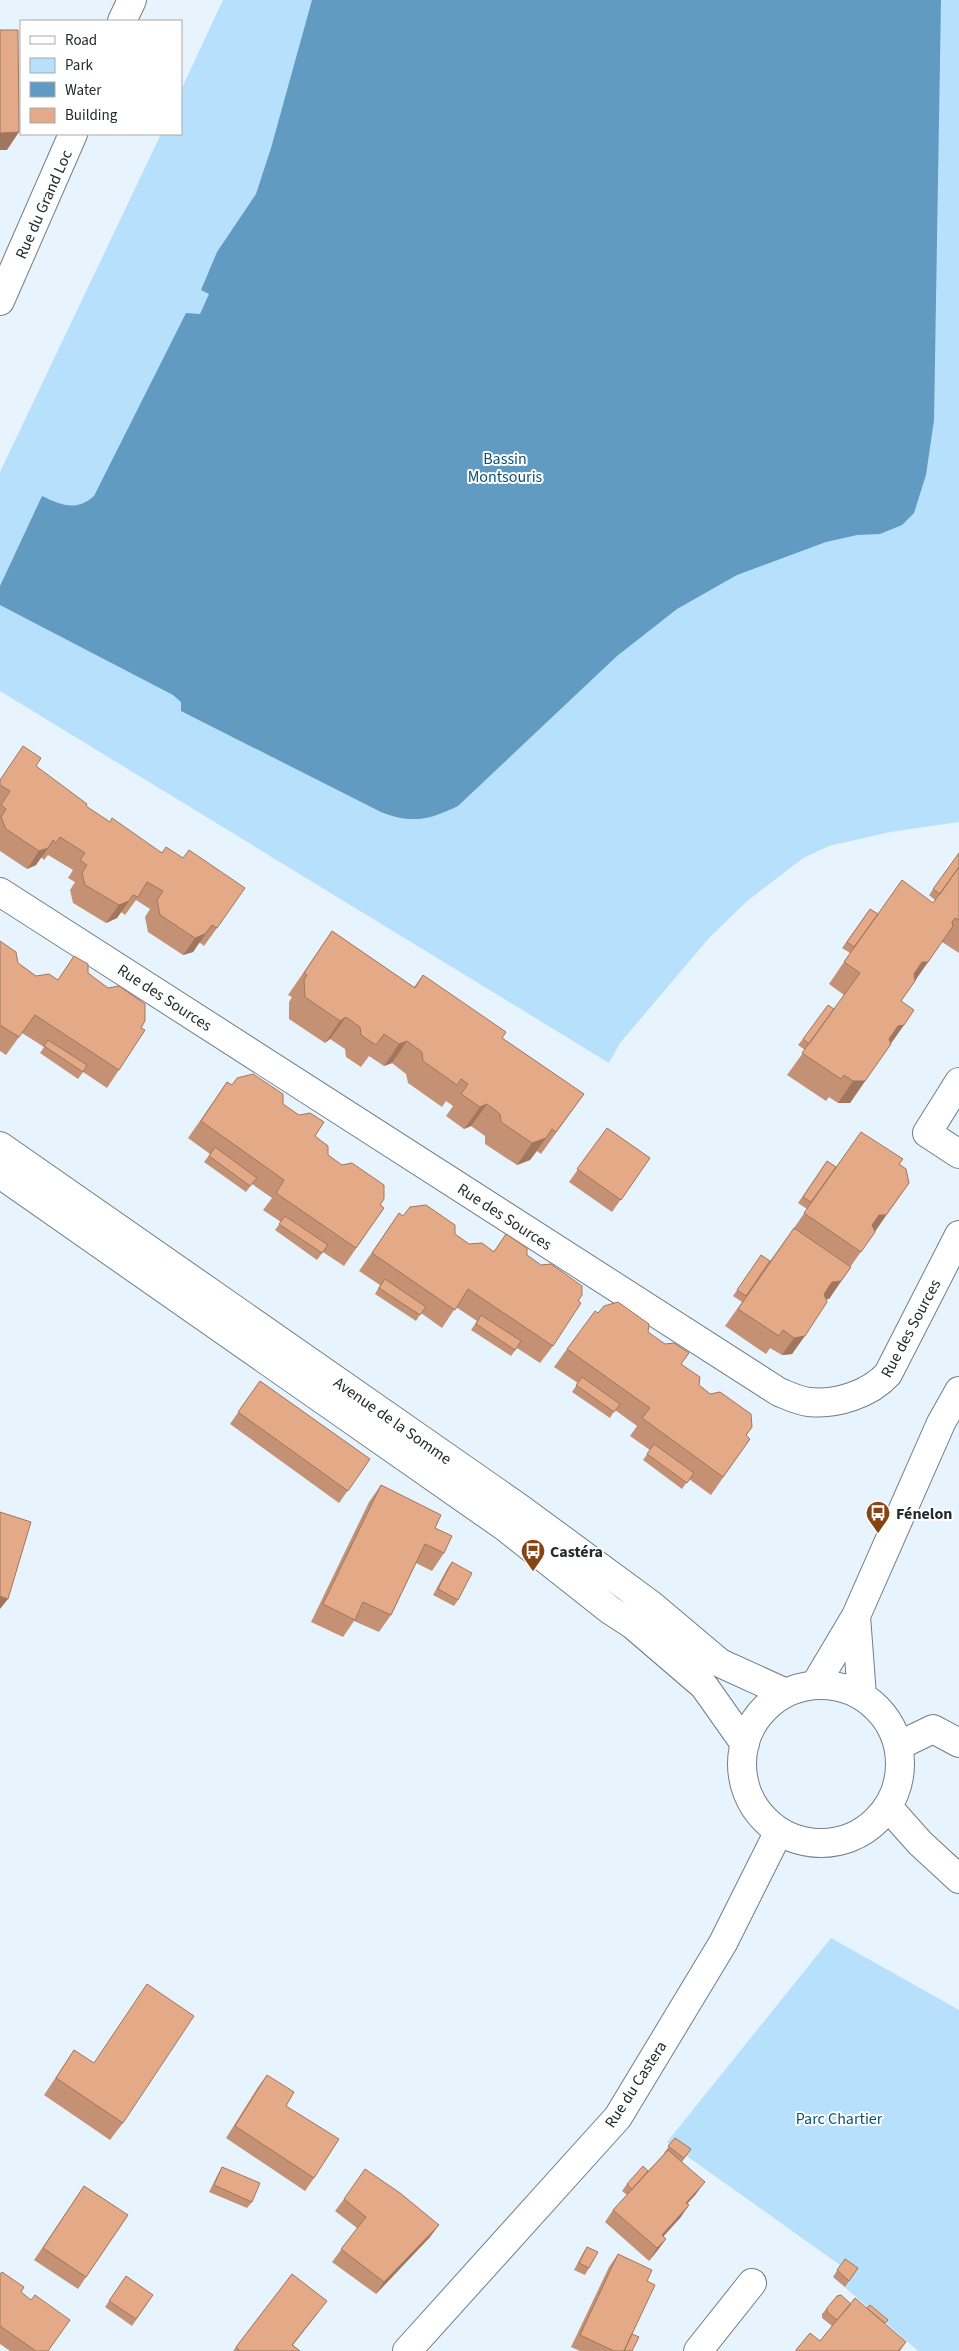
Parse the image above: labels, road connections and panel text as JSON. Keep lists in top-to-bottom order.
{
  "streets": {
    "street": [
      "Rue du Grand Loc",
      "Rue des Sources",
      "Avenue de la Somme",
      "Rue du Castera"
    ]
  },
  "crossings": [
    ["Avenue de la Somme", "Rue du Castera"]
  ],
  "parks": ["Bassin Montsouris", "Parc Chartier"],
  "places": {
    "bus stop": ["Fénelon", "Castéra"]
  },
  "legend": [
    "Road",
    "Park",
    "Water",
    "Building"
  ]
}
